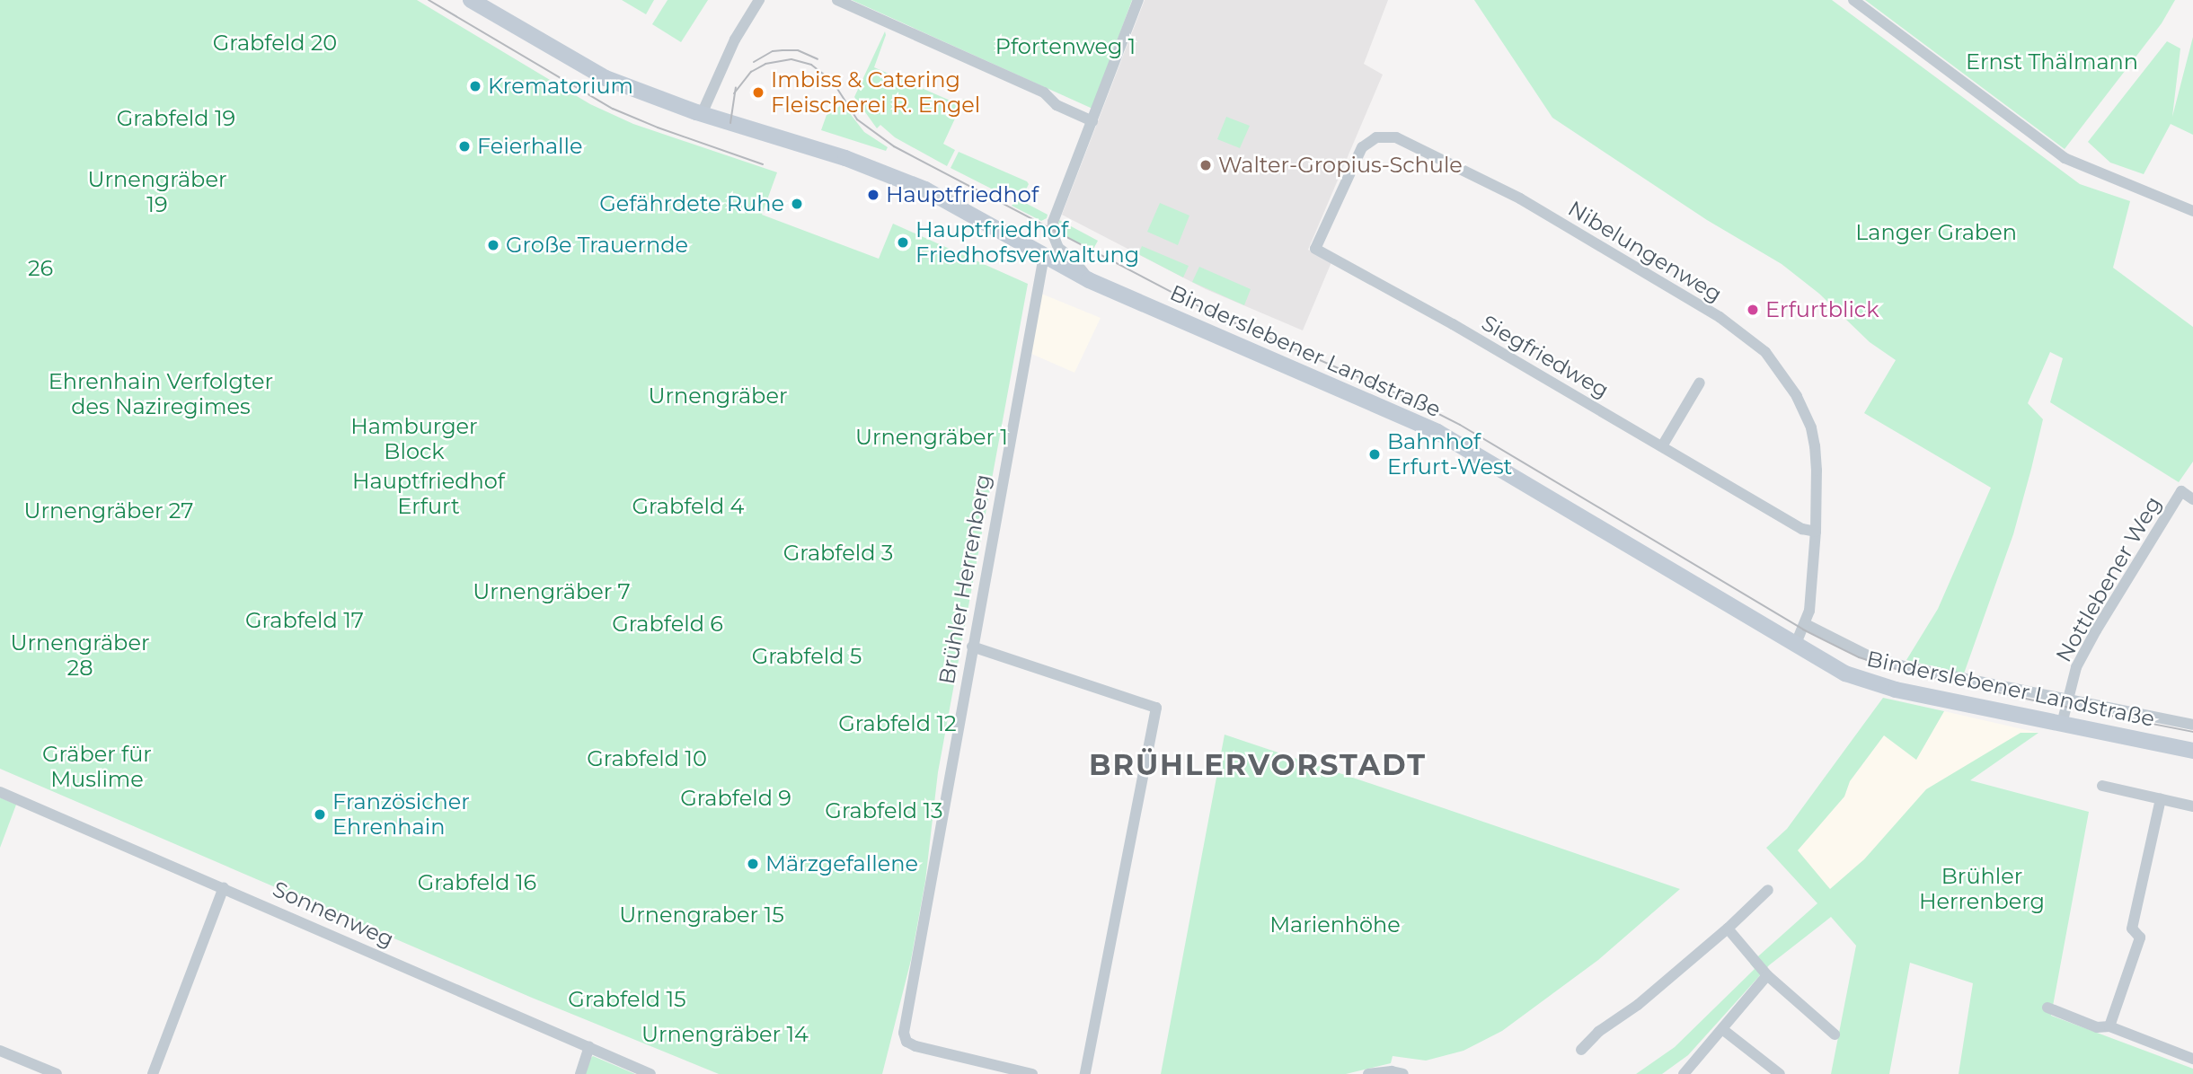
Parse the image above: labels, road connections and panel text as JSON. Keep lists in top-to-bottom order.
{
  "streets": {
    "main road": ["Binderslebener Landstraße"],
    "street": [
      "Nibelungenweg",
      "Siegfriedweg",
      "Brühler Herrenberg",
      "Nottlebener Weg",
      "Sonnenweg"
    ]
  },
  "crossings": [
    ["Nibelungenweg", "Binderslebener Landstraße"],
    ["Nibelungenweg", "Siegfriedweg"],
    ["Binderslebener Landstraße", "Brühler Herrenberg"],
    ["Binderslebener Landstraße", "Nottlebener Weg"]
  ],
  "districts": ["BRÜHLERVORSTADT"],
  "parks": [
    "Grabfeld 20",
    "Pfortenweg 1",
    "Ernst Thälmann",
    "Grabfeld 19",
    "Urnengräber 19",
    "Langer Graben",
    "26",
    "Ehrenhain Verfolgter des Naziregimes",
    "Urnengräber",
    "Hamburger Block",
    "Urnengräber 1",
    "Hauptfriedhof Erfurt",
    "Grabfeld 4",
    "Urnengräber 27",
    "Grabfeld 3",
    "Urnengräber 7",
    "Grabfeld 17",
    "Grabfeld 6",
    "Urnengräber 28",
    "Grabfeld 5",
    "Grabfeld 12",
    "Gräber für Muslime",
    "Grabfeld 10",
    "Grabfeld 9",
    "Grabfeld 13",
    "Brühler Herrenberg",
    "Grabfeld 16",
    "Urnengraber 15",
    "Marienhöhe",
    "Grabfeld 15",
    "Urnengräber 14"
  ],
  "places": [
    "Krematorium",
    "Imbiss & Catering Fleischerei R. Engel",
    "Feierhalle",
    "Walter-Gropius-Schule",
    "Hauptfriedhof",
    "Gefährdete Ruhe",
    "Hauptfriedhof Friedhofsverwaltung",
    "Große Trauernde",
    "Erfurtblick",
    "Bahnhof Erfurt-West",
    "Französicher Ehrenhain",
    "Märzgefallene"
  ]
}
